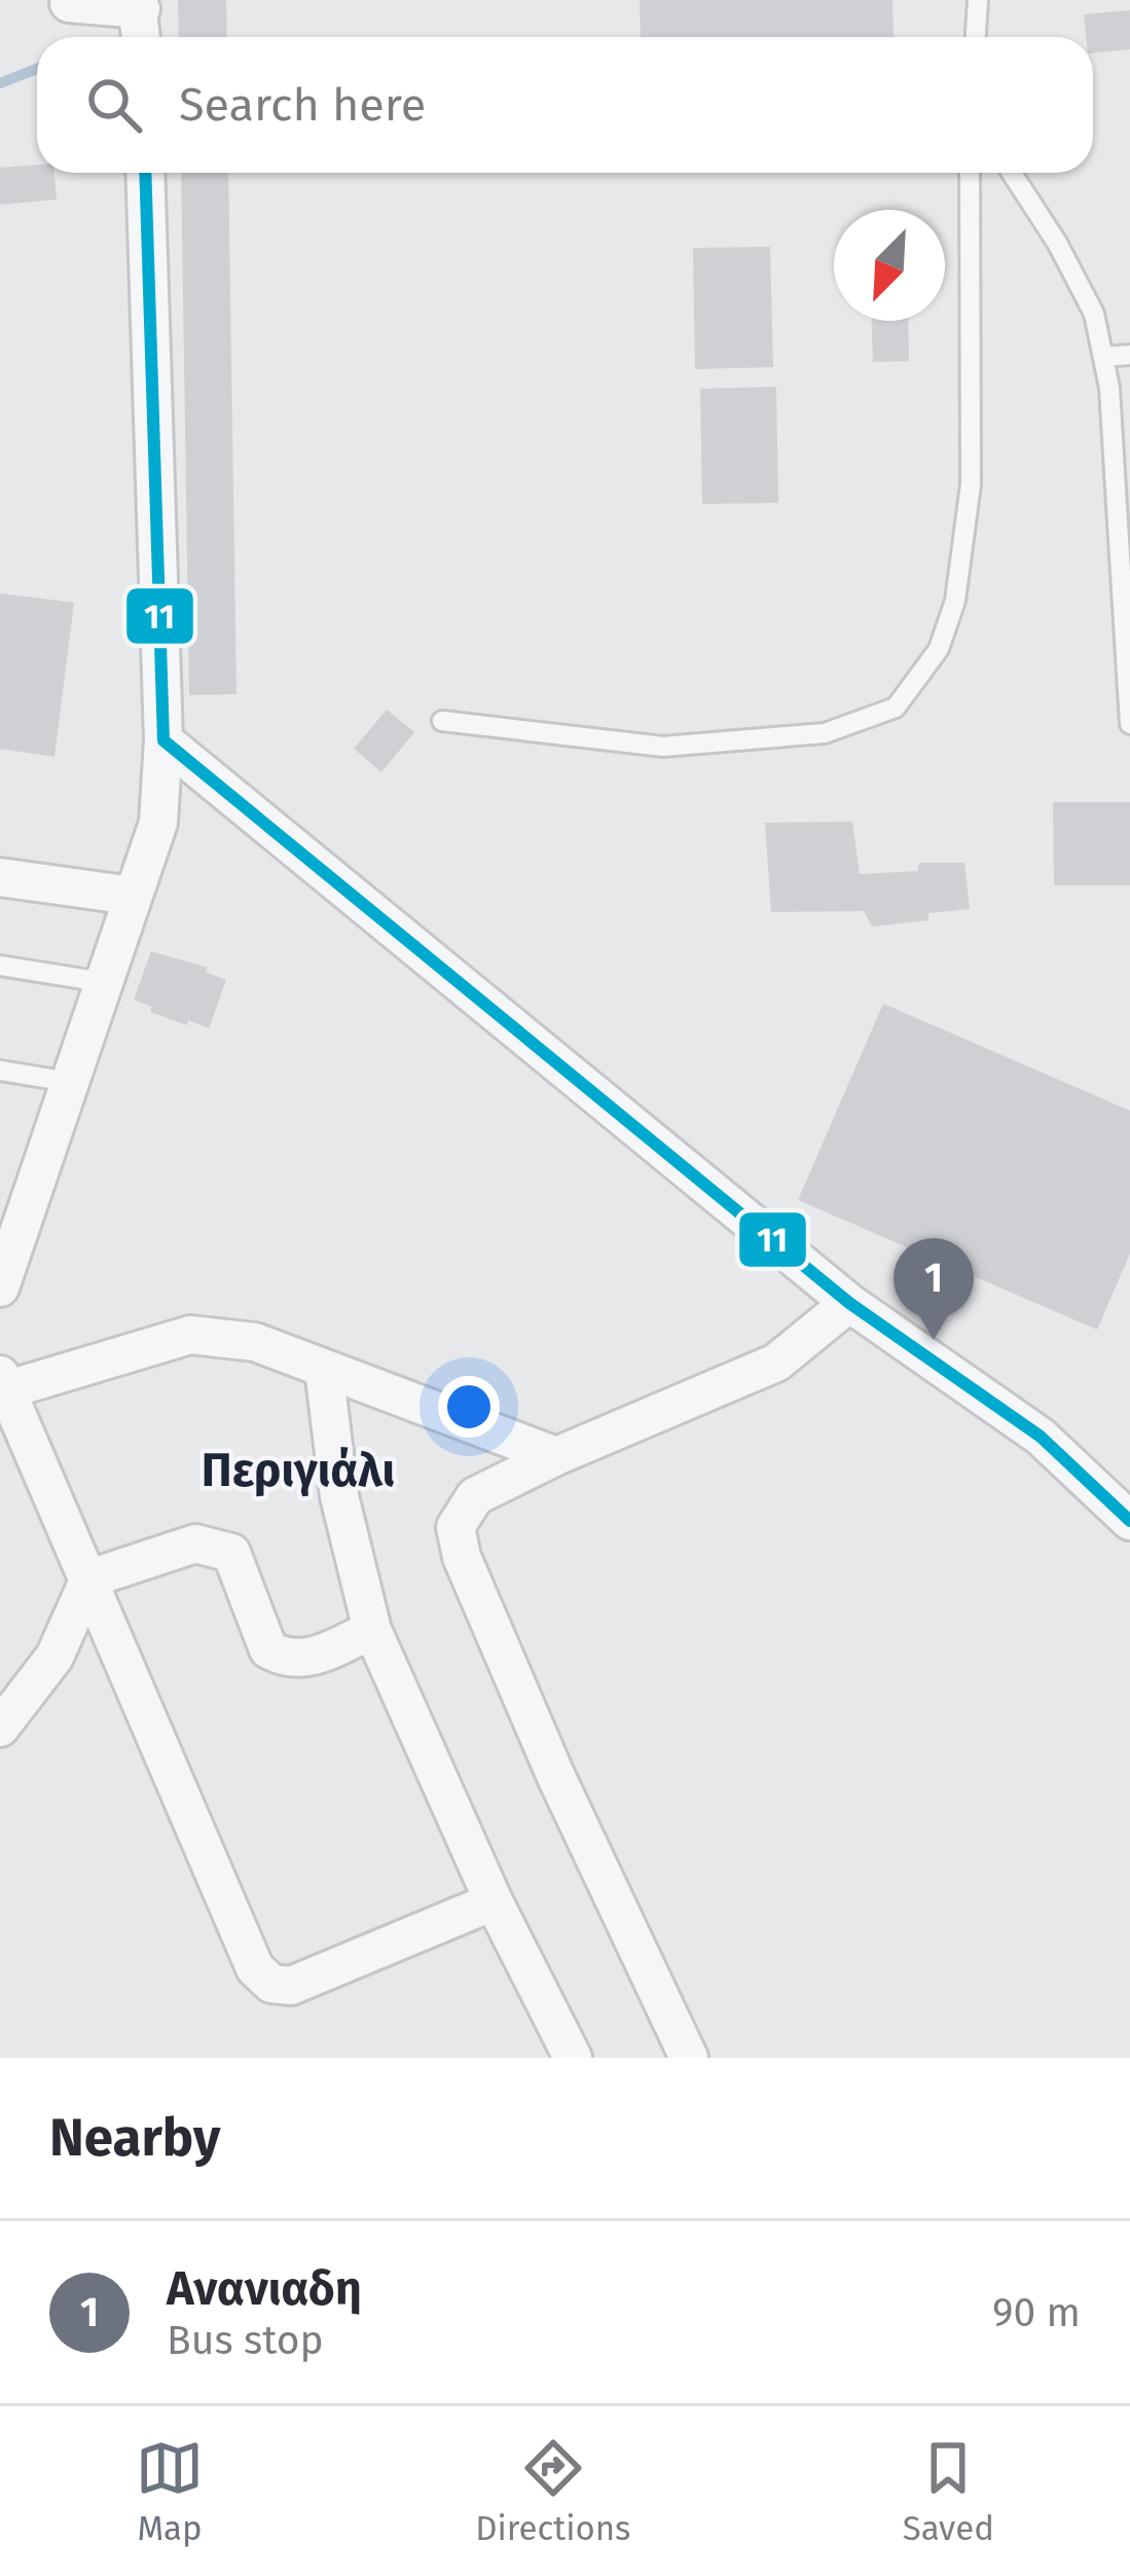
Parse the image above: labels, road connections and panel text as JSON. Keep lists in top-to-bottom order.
{
  "districts": ["Περιγιάλι"],
  "lines": ["transit line 11"],
  "north": "bottom left",
  "page": {
    "search": "Search here",
    "pins": "1",
    "heading": "Nearby",
    "list": [
      {
        "mark": "1",
        "name": "Ανανιαδη",
        "note": "Bus stop",
        "value": "90 m"
      }
    ],
    "nav": ["Map", "Directions", "Saved"]
  }
}
